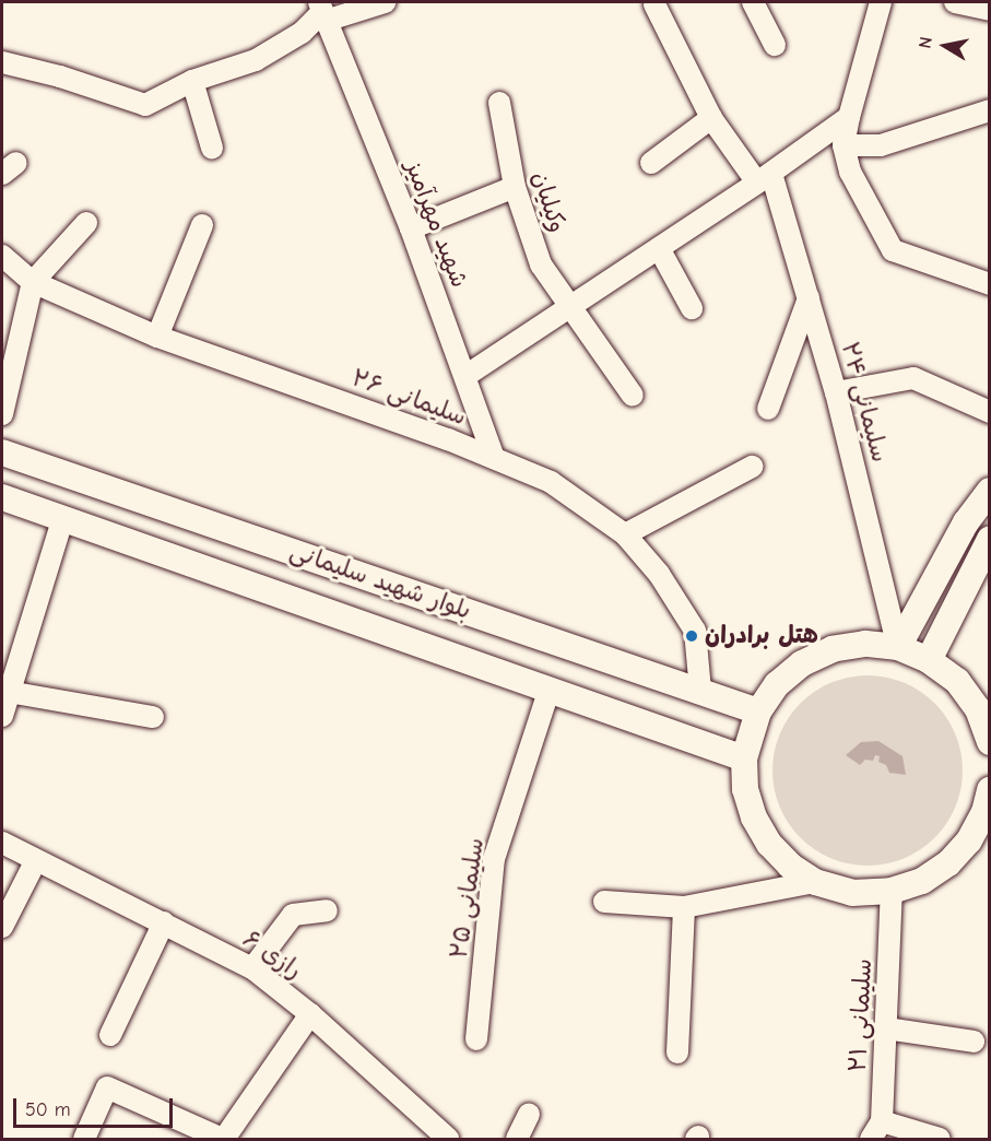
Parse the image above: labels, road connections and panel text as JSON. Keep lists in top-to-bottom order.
{
  "streets": {
    "main road": ["بلوار شهید سلیمانی"],
    "street": [
      "وکیلیان",
      "شهید مهرآمیز",
      "سلیمانی ۲۶",
      "سلیمانی ۲۴",
      "سلیمانی ۲۵",
      "رازی ۶",
      "سلیمانی ۲۱"
    ]
  },
  "crossings": [
    ["شهید مهرآمیز", "سلیمانی ۲۶"],
    ["سلیمانی ۲۶", "بلوار شهید سلیمانی"],
    ["بلوار شهید سلیمانی", "سلیمانی ۲۵"]
  ],
  "places": ["هتل برادران"],
  "scale_bar": "50 m",
  "north": "left"
}
